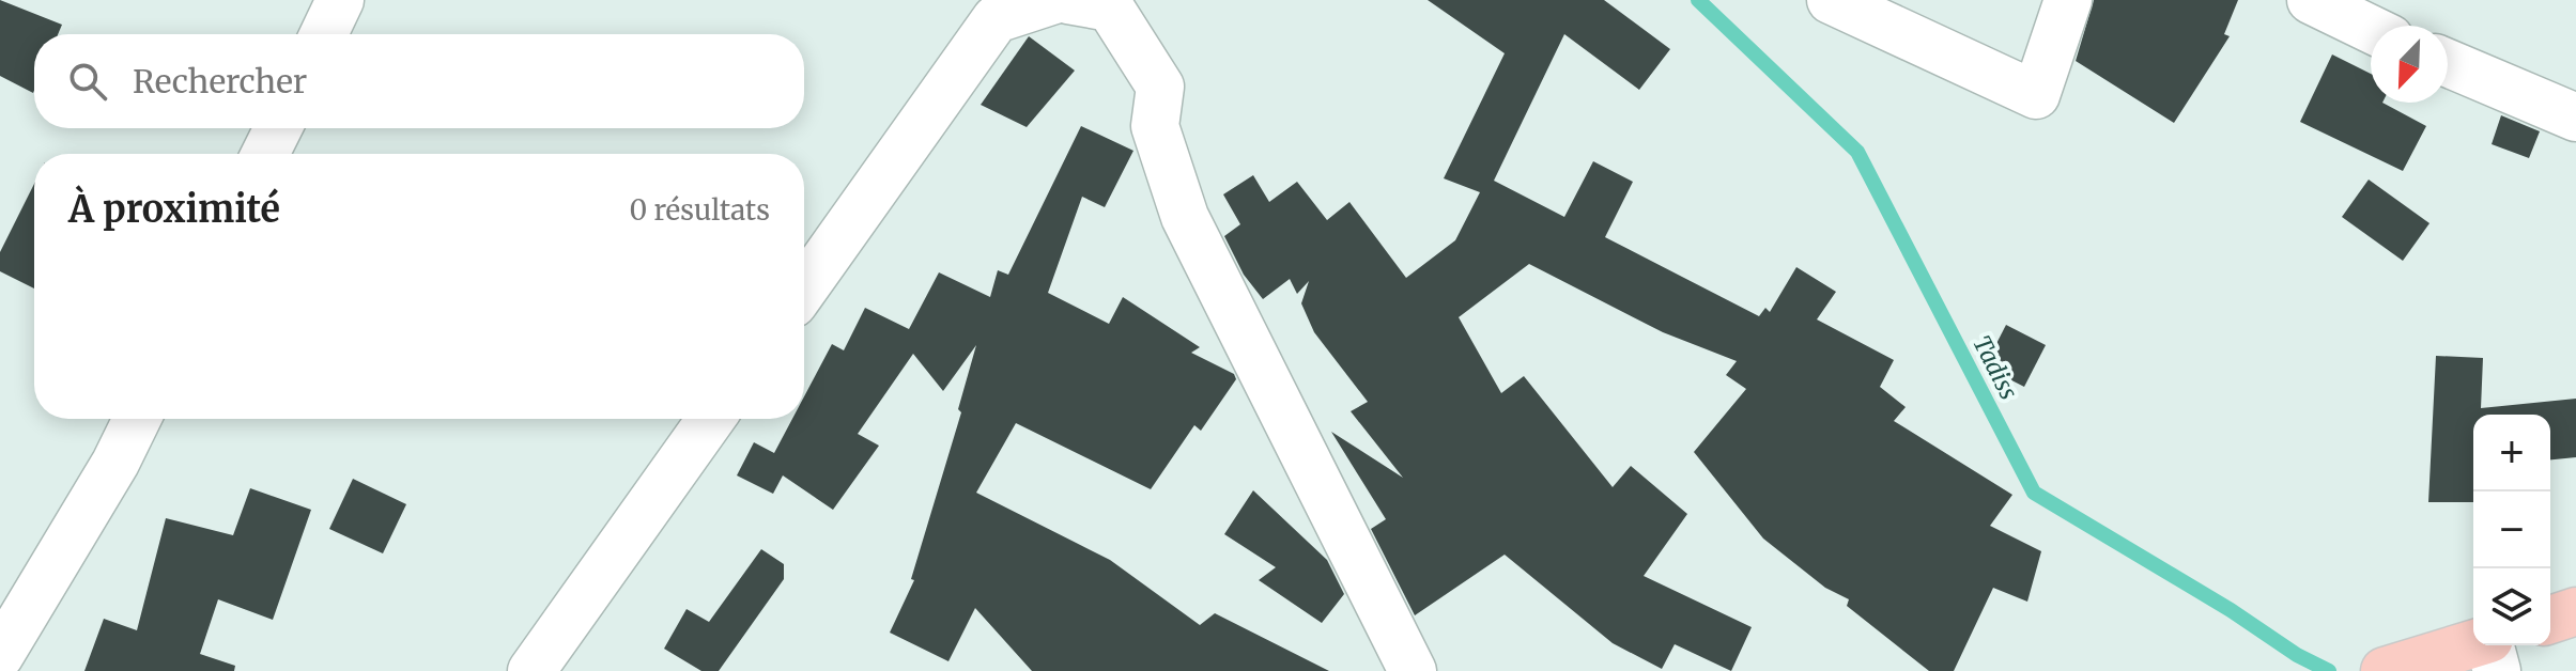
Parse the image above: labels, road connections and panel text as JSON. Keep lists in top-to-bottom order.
{
  "water": ["Tadiss"],
  "north": "bottom left",
  "page": {
    "search": "Rechercher",
    "heading": ["À proximité", "0 résultats"],
    "map_buttons": ["+", "−"]
  }
}
